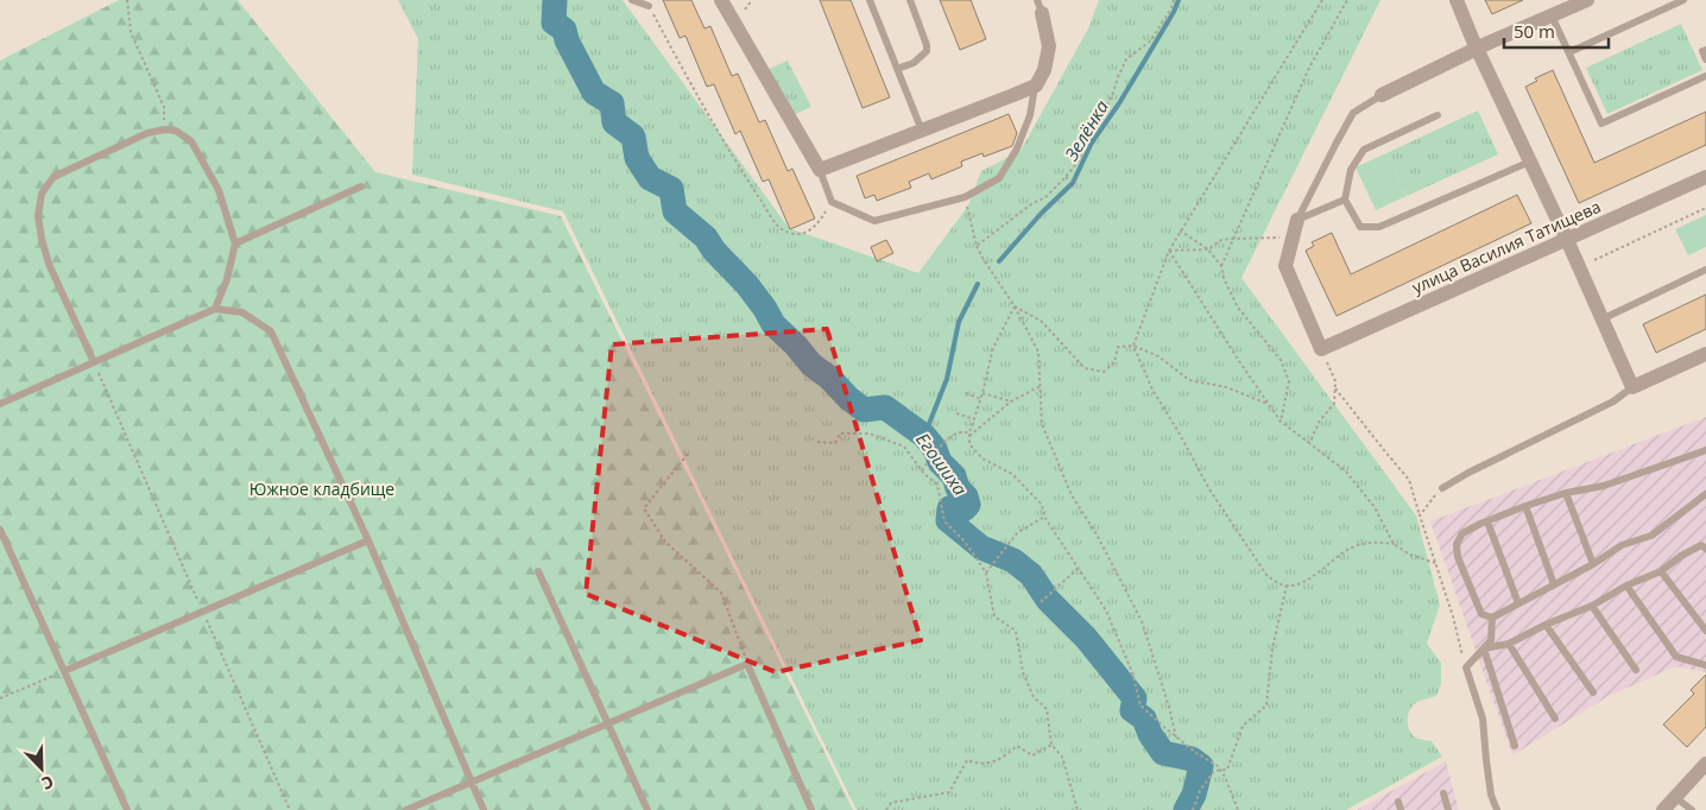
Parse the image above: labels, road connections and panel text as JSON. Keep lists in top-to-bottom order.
{
  "streets": {
    "street": ["улица Василия Татищева"]
  },
  "water": ["Зелёнка", "Егошиха"],
  "parks": ["Южное кладбище"],
  "scale_bar": "50 m",
  "north": "bottom right"
}
